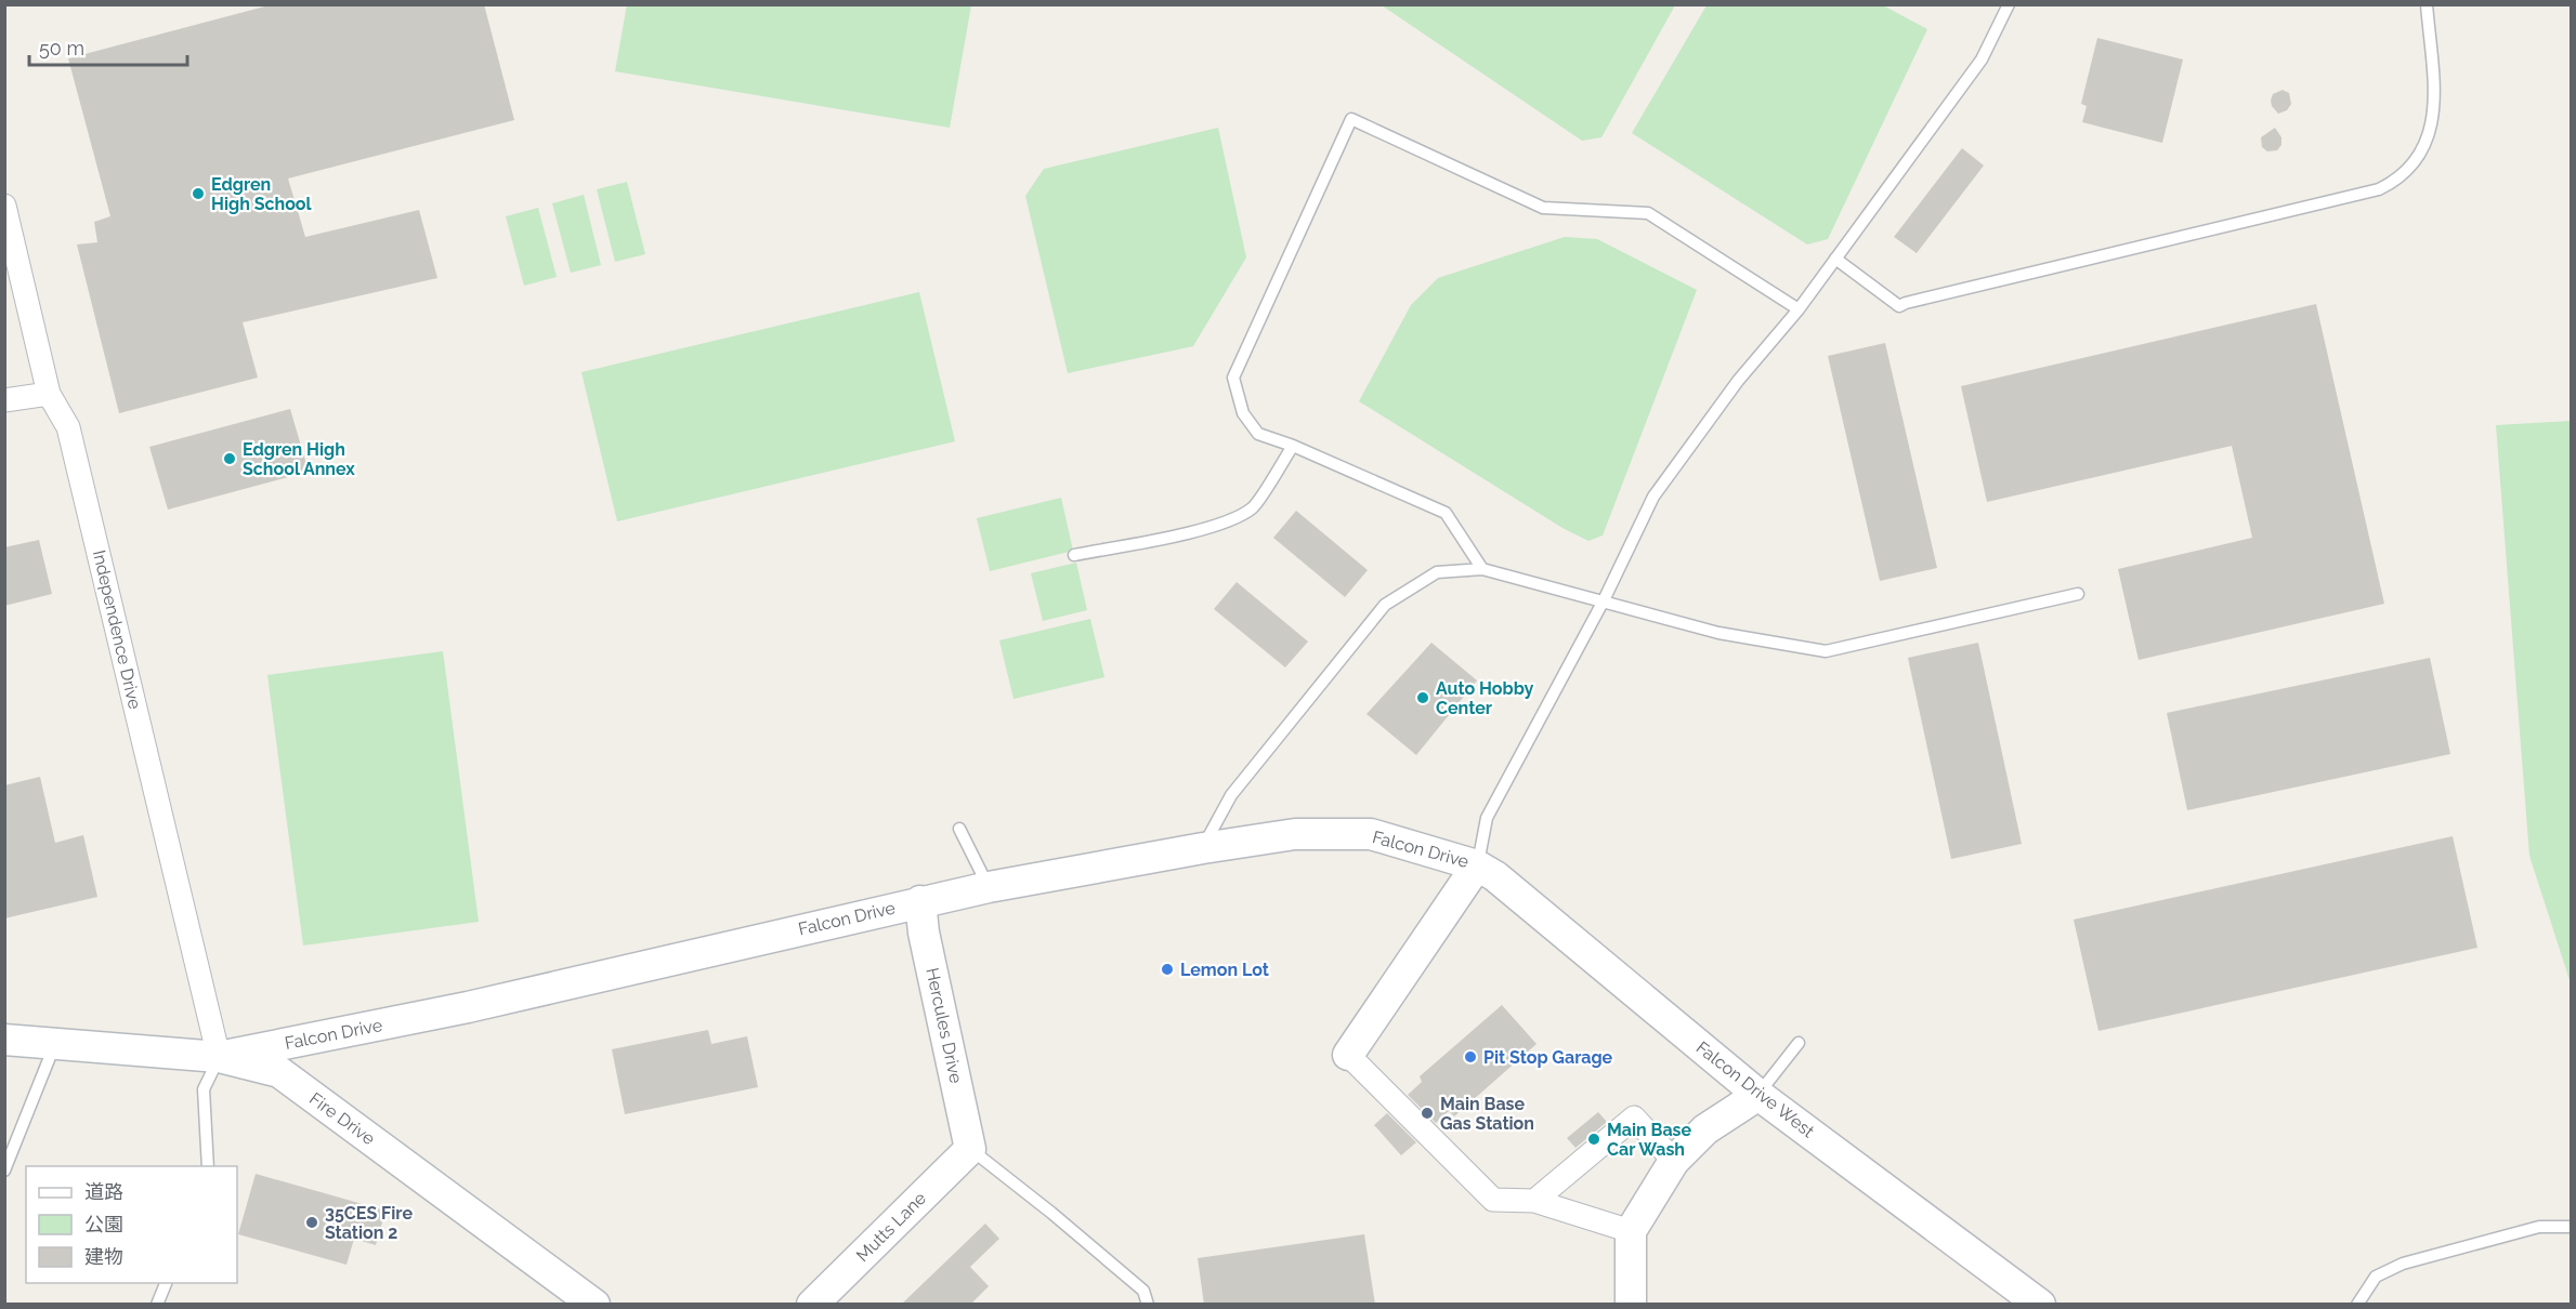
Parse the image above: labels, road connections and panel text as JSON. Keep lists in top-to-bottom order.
{
  "streets": {
    "street": [
      "Independence Drive",
      "Falcon Drive",
      "Hercules Drive",
      "Falcon Drive West",
      "Fire Drive",
      "Mutts Lane"
    ]
  },
  "crossings": [
    ["Independence Drive", "Falcon Drive"],
    ["Independence Drive", "Fire Drive"],
    ["Falcon Drive", "Hercules Drive"],
    ["Falcon Drive", "Falcon Drive West"],
    ["Falcon Drive", "Fire Drive"],
    ["Hercules Drive", "Mutts Lane"]
  ],
  "places": [
    "Edgren High School",
    "Edgren High School Annex",
    "Auto Hobby Center",
    "Lemon Lot",
    "Pit Stop Garage",
    "Main Base Gas Station",
    "Main Base Car Wash",
    "35CES Fire Station 2"
  ],
  "legend": ["道路", "公園", "建物"],
  "scale_bar": "50 m"
}
